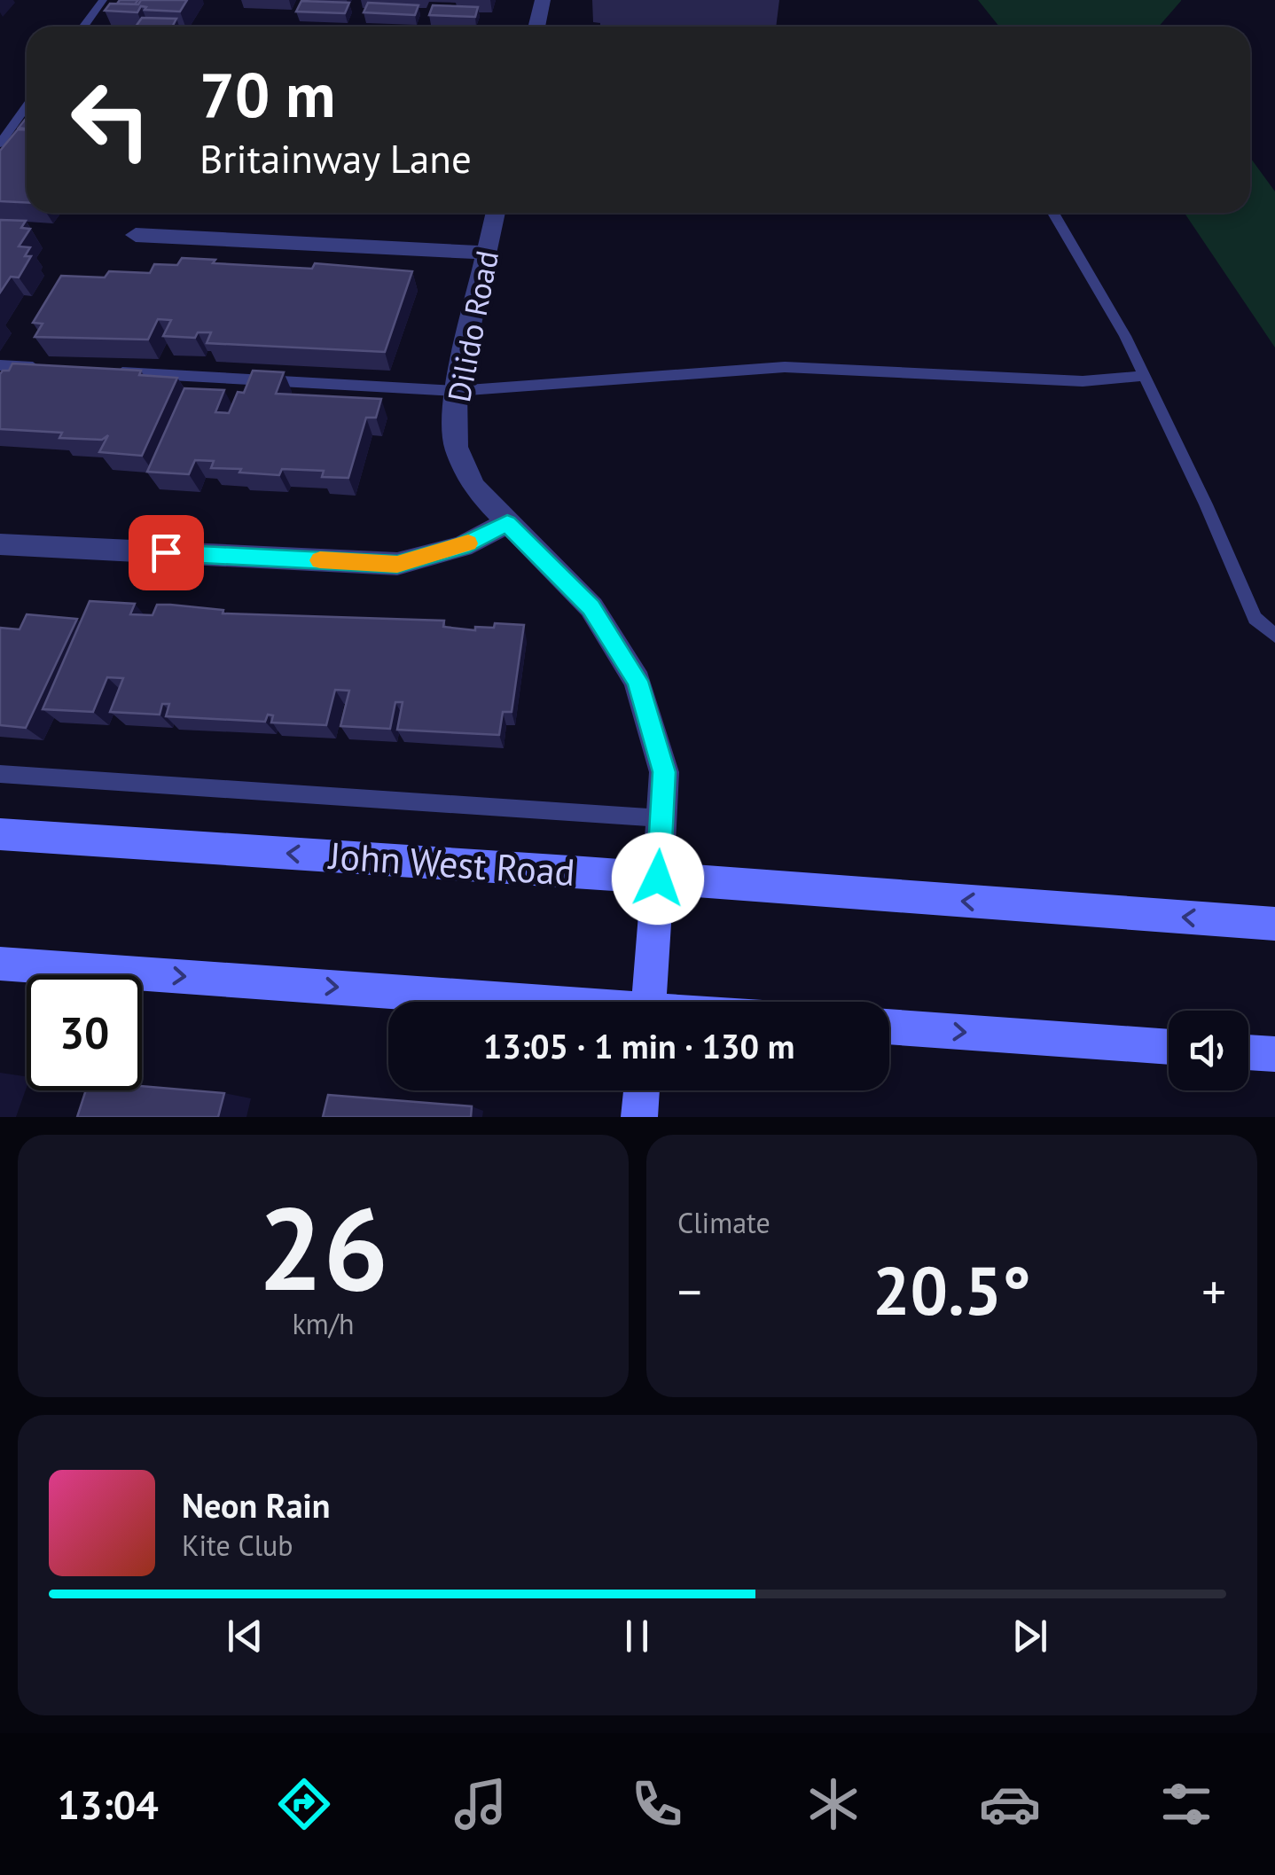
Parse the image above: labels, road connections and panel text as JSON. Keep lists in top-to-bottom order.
{
  "streets": {
    "main road": ["Dilido Road", "John West Road"]
  },
  "crossings": [
    ["Dilido Road", "John West Road"]
  ],
  "page": {
    "turn": ["70 m", "Britainway Lane"],
    "limit": "30",
    "trip": "13:05 · 1 min · 130 m",
    "tile": [
      ["26", "km/h"],
      "Climate"
    ],
    "heat": ["−", "20.5°", "+"],
    "song": ["Neon Rain", "Kite Club"],
    "tabs": "13:04"
  }
}
